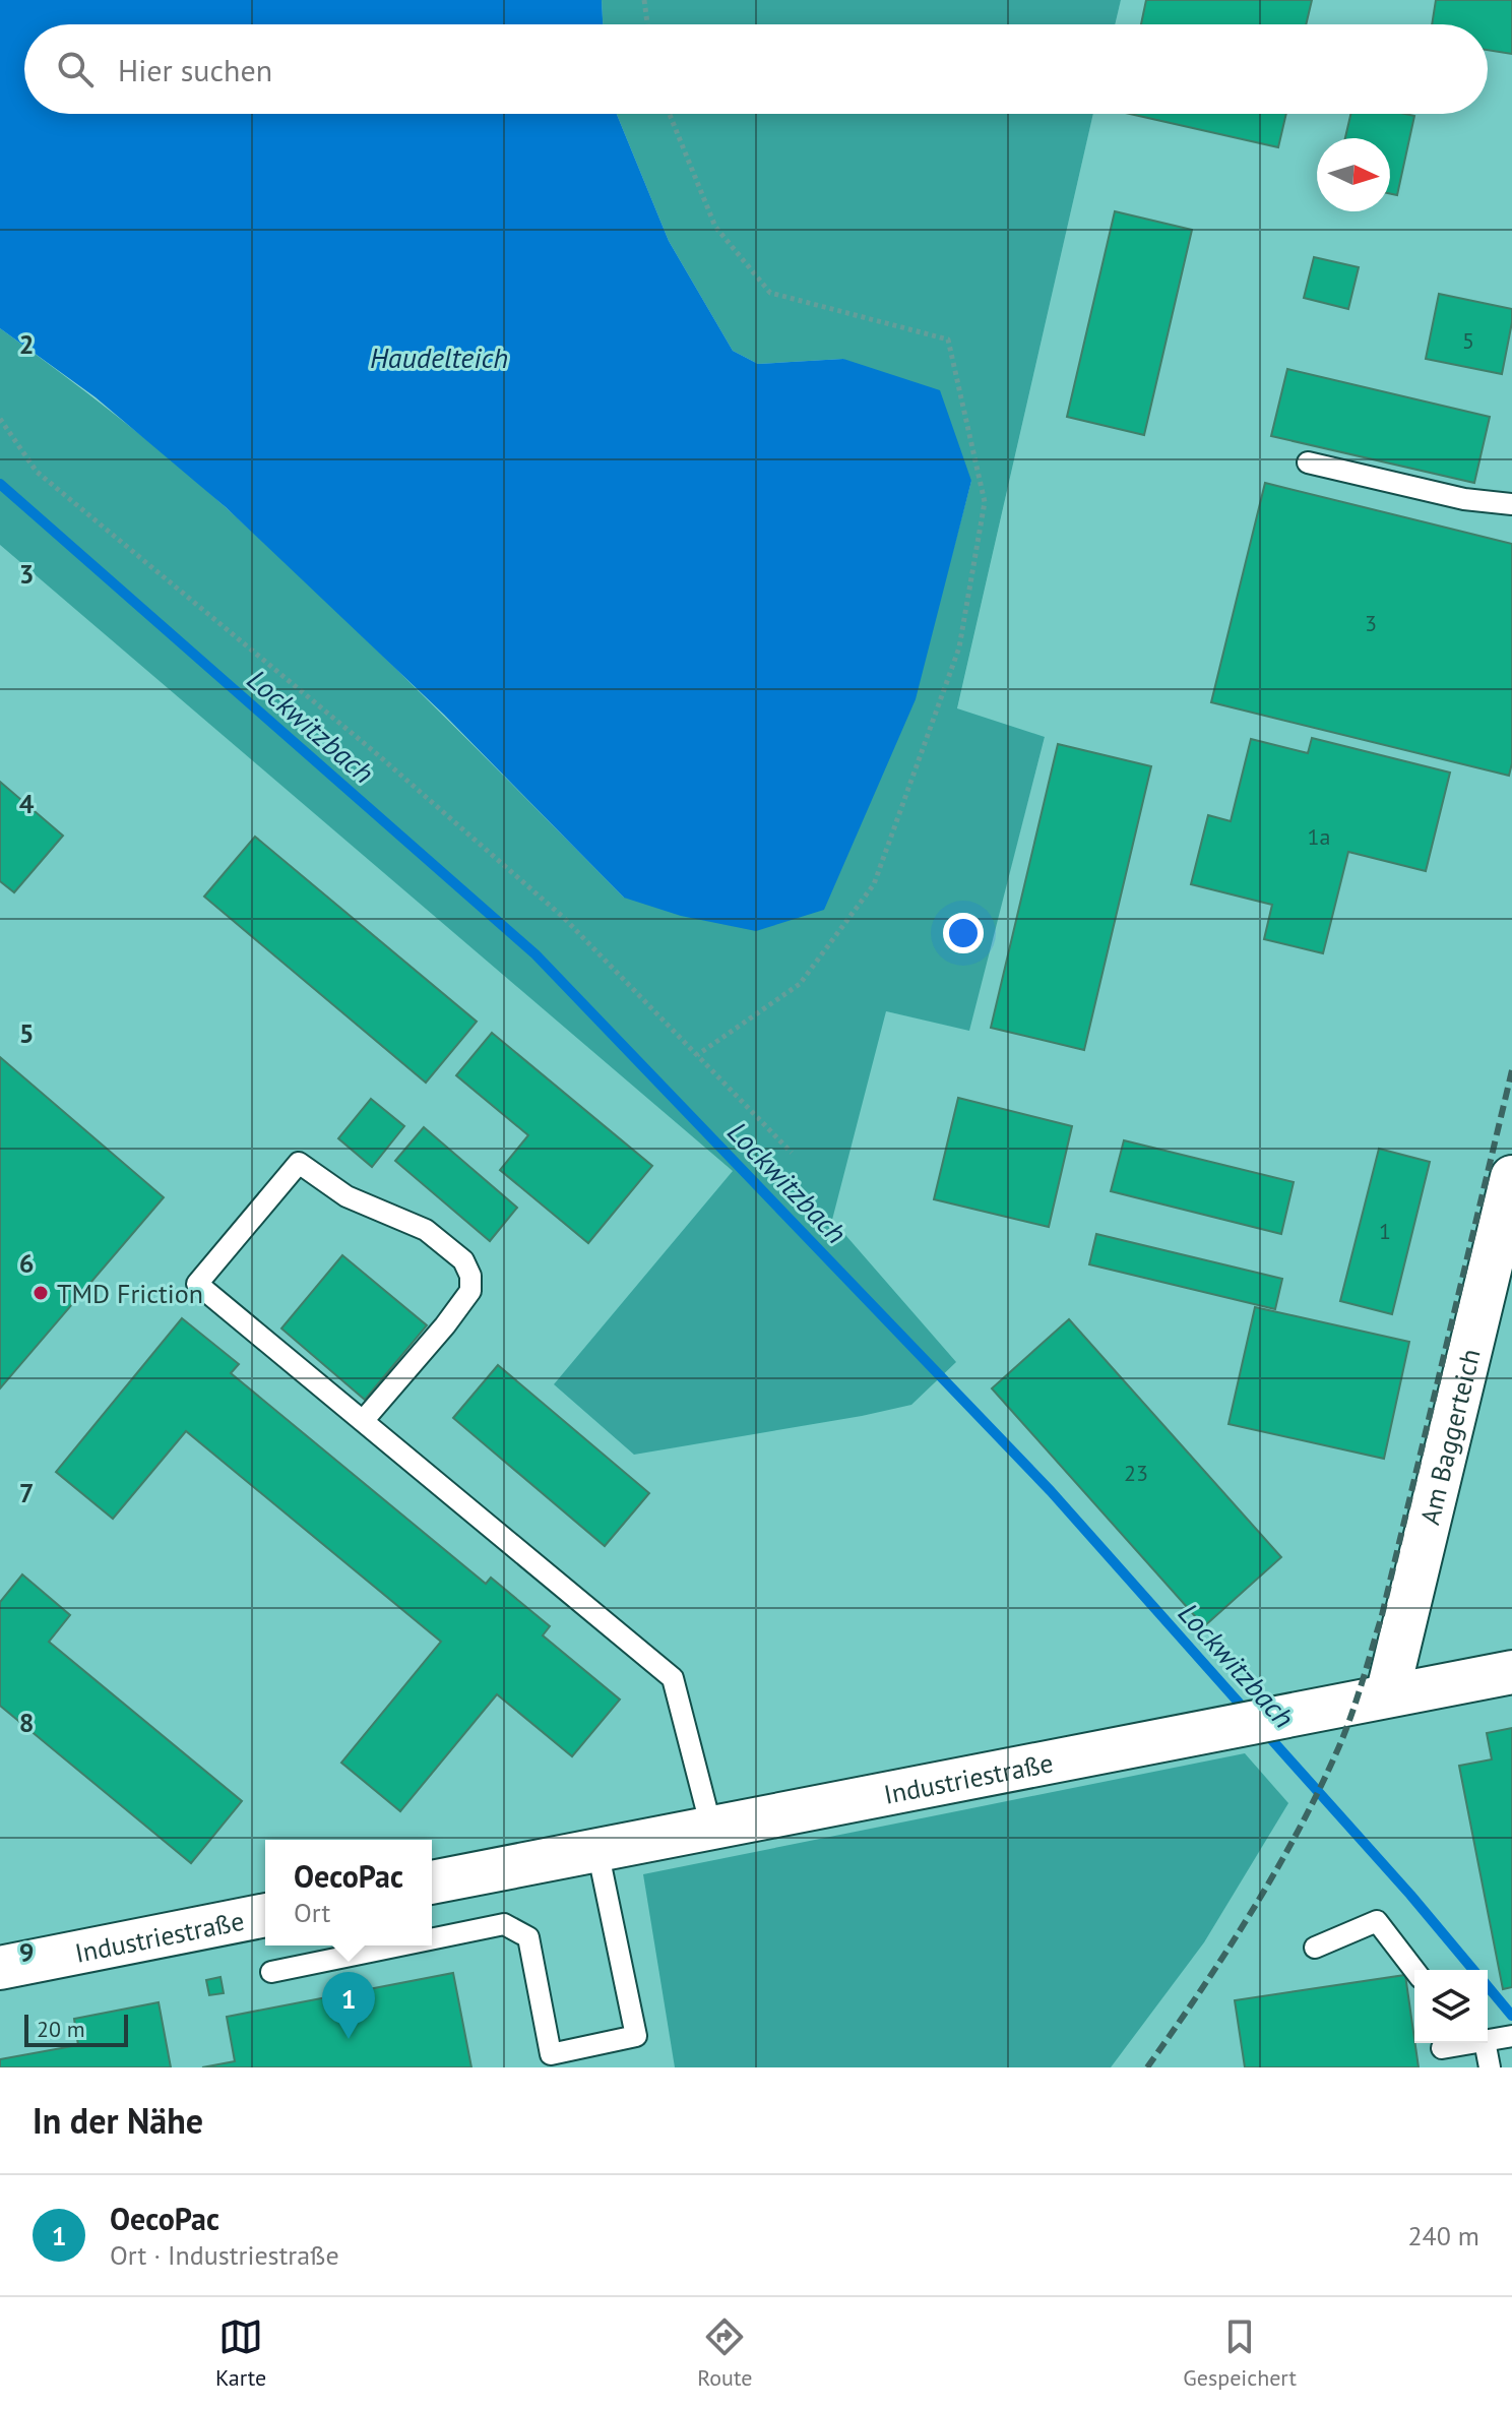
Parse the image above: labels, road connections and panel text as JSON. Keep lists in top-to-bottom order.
{
  "streets": {
    "street": ["Am Baggerteich", "Industriestraße"]
  },
  "crossings": [
    ["Am Baggerteich", "Industriestraße"]
  ],
  "water": ["Haudelteich", "Lockwitzbach"],
  "places": ["TMD Friction"],
  "house_numbers": [
    "5",
    "3",
    "1a",
    "1",
    "23"
  ],
  "scale_bar": "20 m",
  "north": "right",
  "page": {
    "search": "Hier suchen",
    "popup": ["OecoPac", "Ort"],
    "pins": "1",
    "scale": "20 m",
    "heading": "In der Nähe",
    "list": [
      {
        "mark": "1",
        "name": "OecoPac",
        "note": "Ort · Industriestraße",
        "value": "240 m"
      }
    ],
    "nav": ["Karte", "Route", "Gespeichert"]
  },
  "grid": {
    "rows": [
      "2",
      "3",
      "4",
      "5",
      "6",
      "7",
      "8",
      "9"
    ]
  }
}
